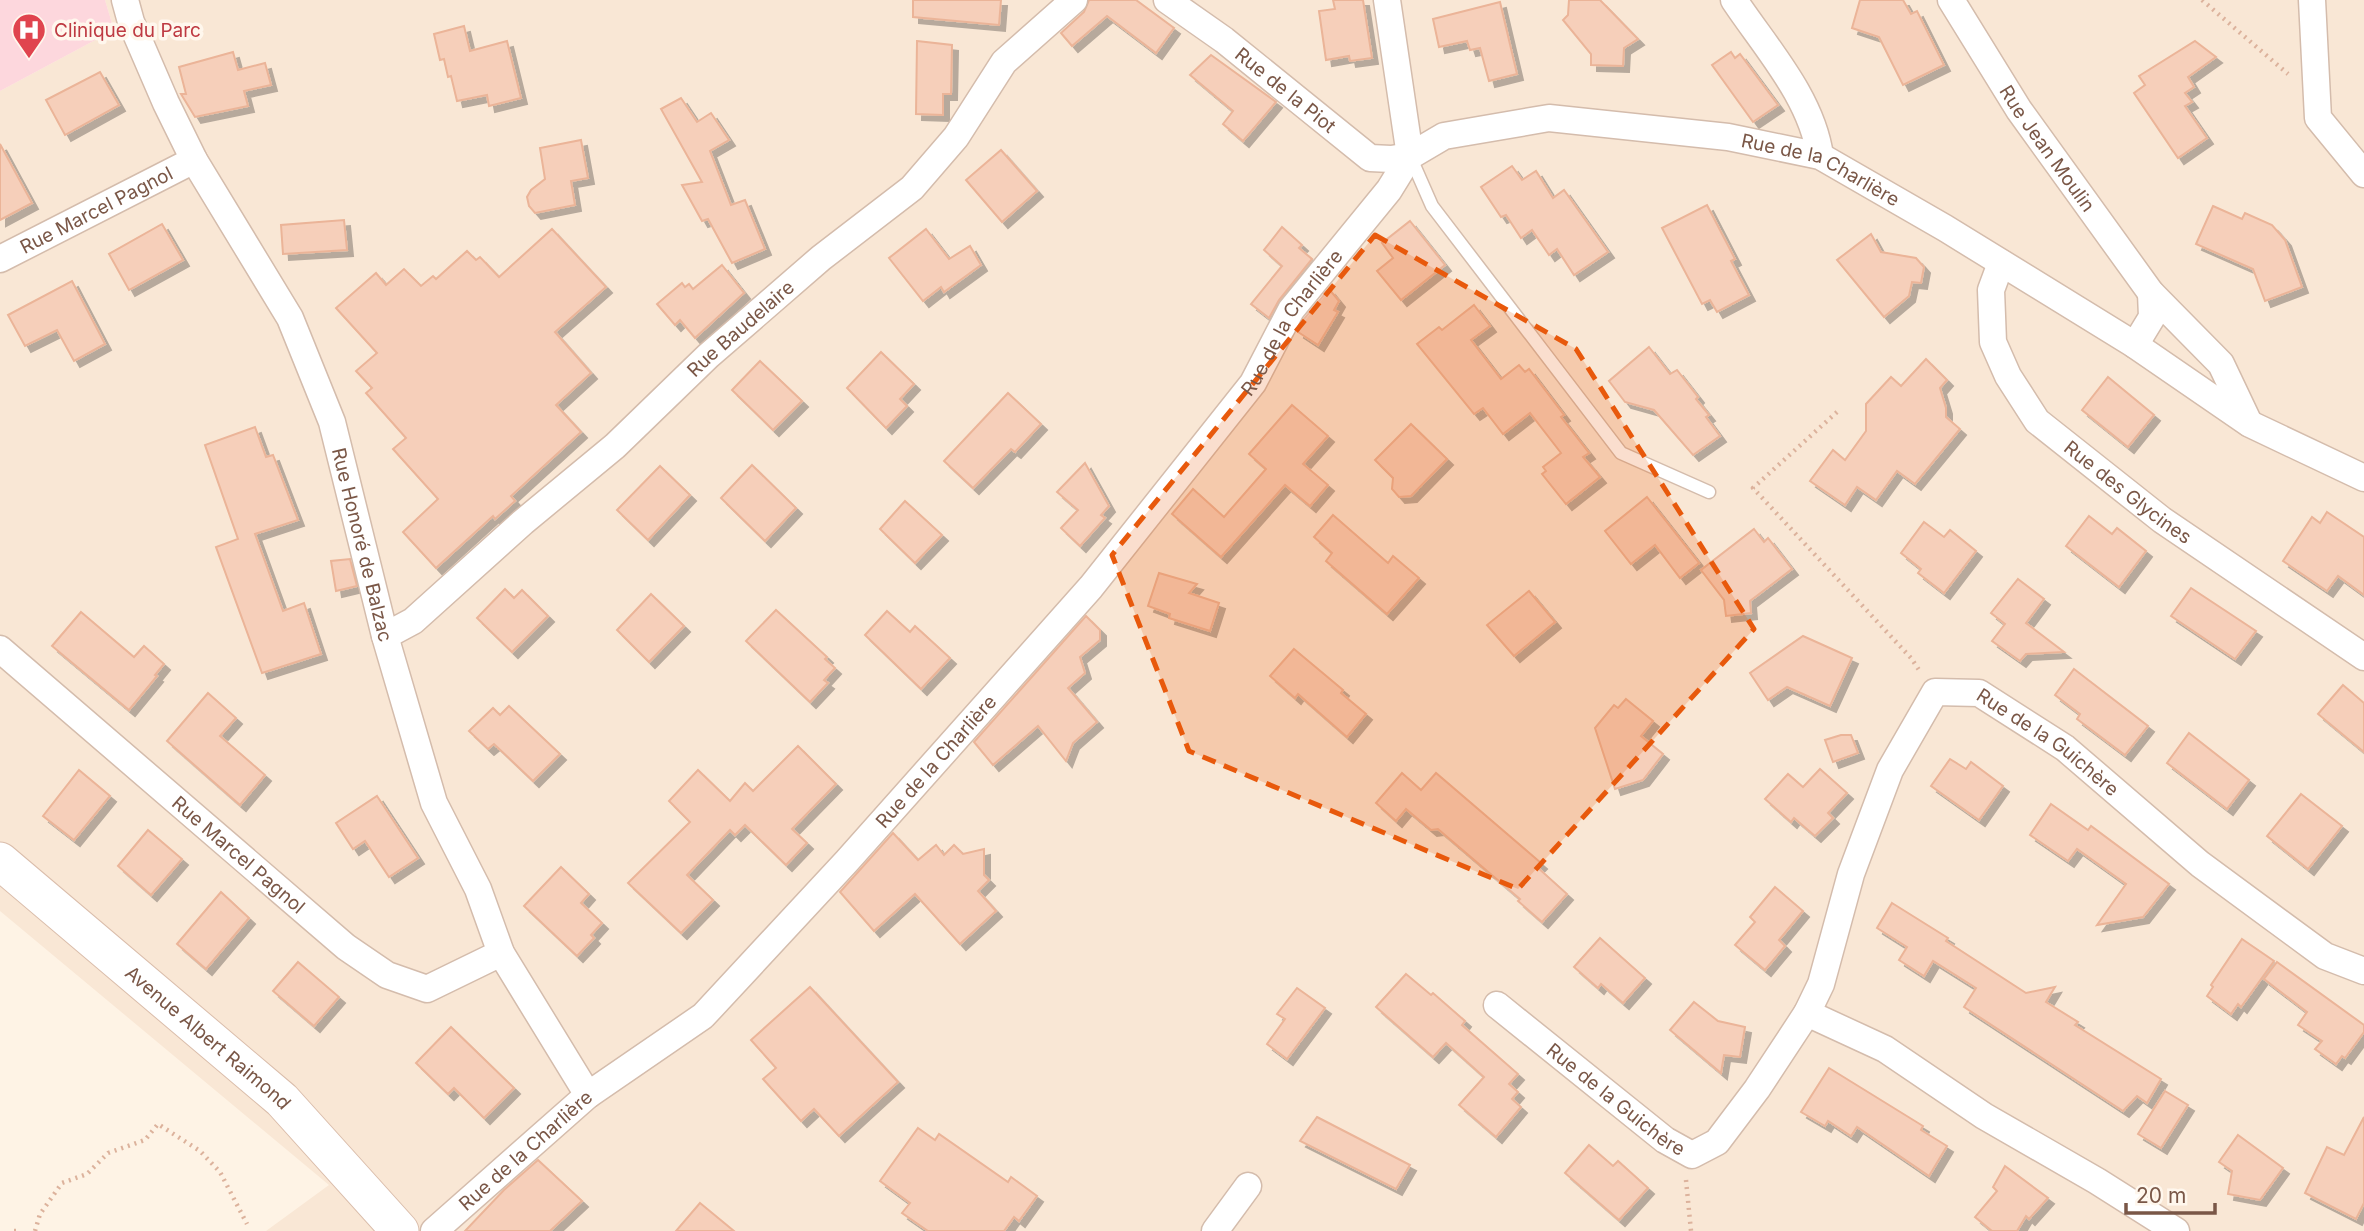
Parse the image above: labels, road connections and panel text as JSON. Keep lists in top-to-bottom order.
{
  "streets": {
    "street": [
      "Rue de la Piot",
      "Rue Jean Moulin",
      "Rue de la Charlière",
      "Rue Marcel Pagnol",
      "Rue Baudelaire",
      "Rue des Glycines",
      "Rue Honoré de Balzac",
      "Rue de la Guichère",
      "Avenue Albert Raimond"
    ]
  },
  "crossings": [
    ["Rue de la Piot", "Rue de la Charlière"],
    ["Rue Jean Moulin", "Rue de la Charlière"],
    ["Rue de la Charlière", "Rue des Glycines"],
    ["Rue de la Charlière", "Rue Honoré de Balzac"],
    ["Rue Marcel Pagnol", "Rue Honoré de Balzac"],
    ["Rue Baudelaire", "Rue Honoré de Balzac"]
  ],
  "places": {
    "hospital": ["Clinique du Parc"]
  },
  "scale_bar": "20 m"
}
